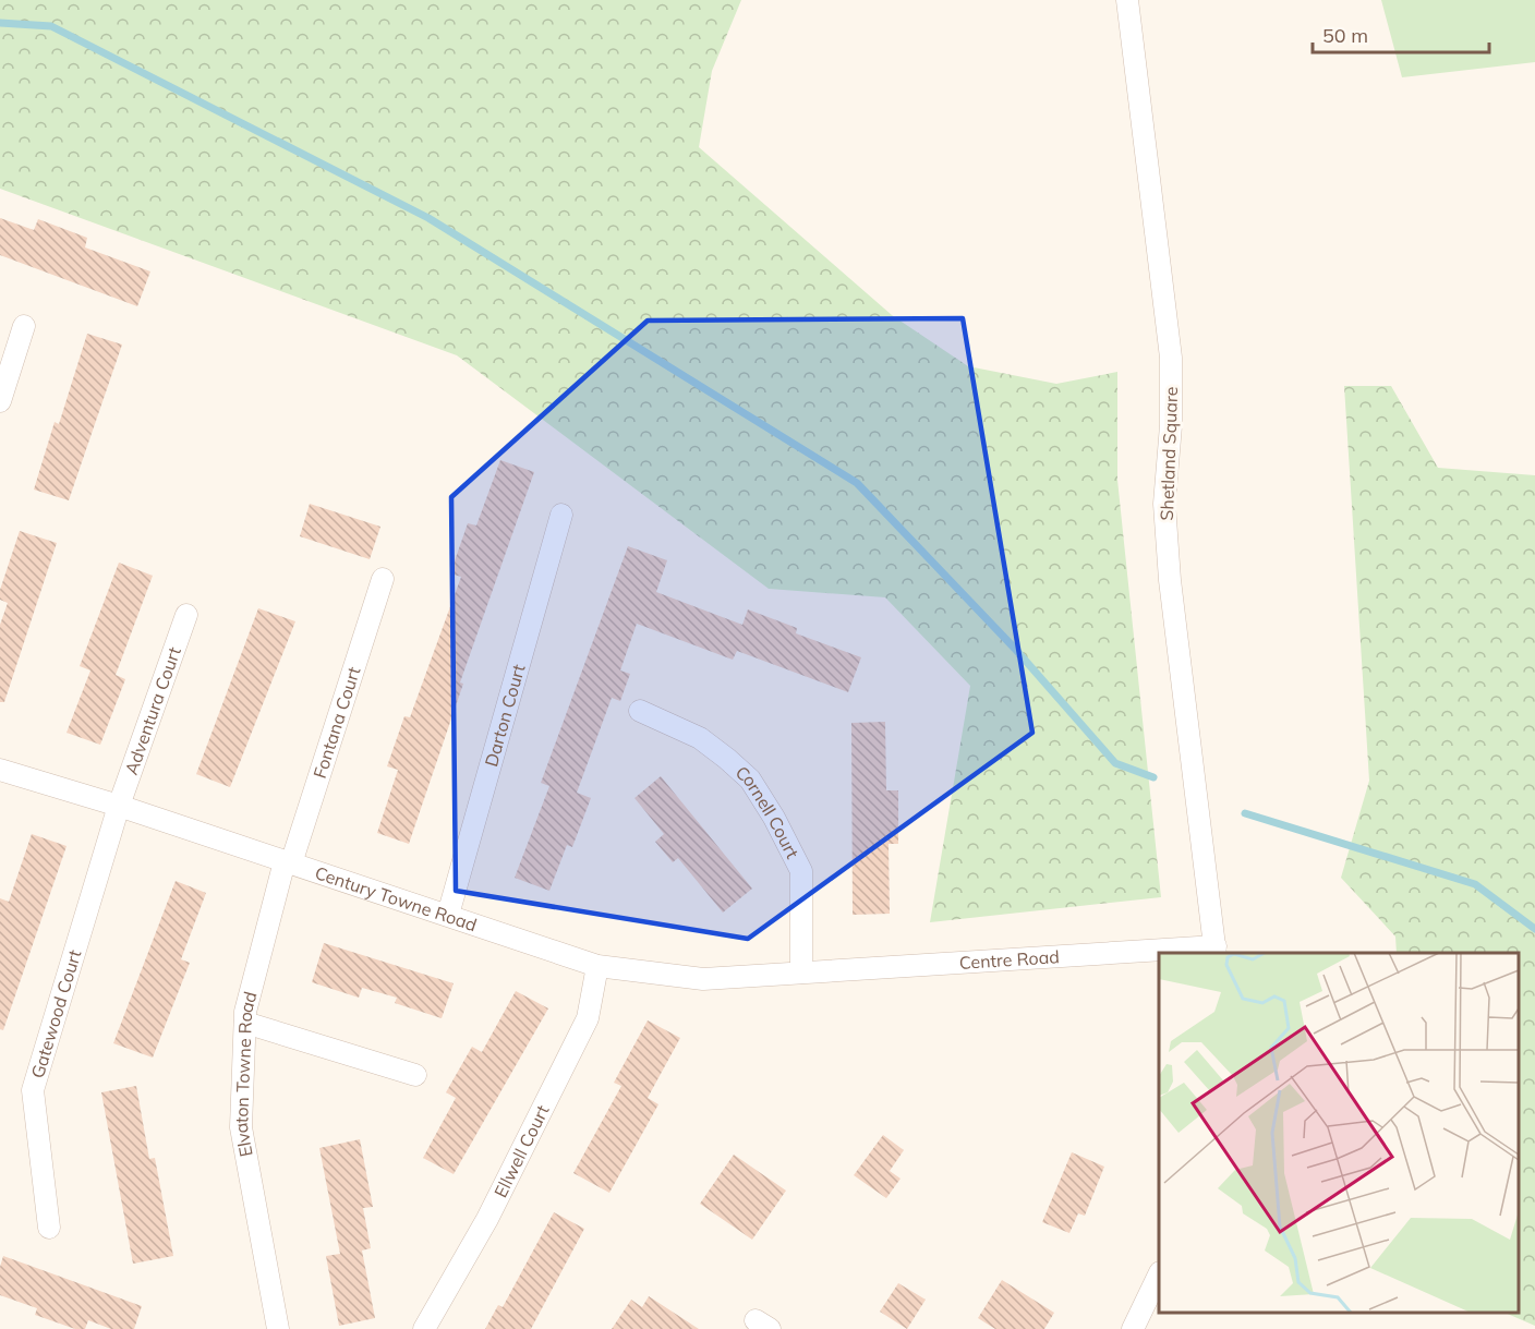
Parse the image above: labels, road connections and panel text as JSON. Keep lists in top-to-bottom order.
{
  "streets": {
    "street": [
      "Shetland Square",
      "Adventura Court",
      "Darton Court",
      "Fontana Court",
      "Cornell Court",
      "Century Towne Road",
      "Centre Road",
      "Gatewood Court",
      "Elvaton Towne Road",
      "Ellwell Court"
    ]
  },
  "crossings": [
    ["Shetland Square", "Centre Road"],
    ["Adventura Court", "Century Towne Road"],
    ["Adventura Court", "Gatewood Court"],
    ["Darton Court", "Century Towne Road"],
    ["Fontana Court", "Century Towne Road"],
    ["Fontana Court", "Elvaton Towne Road"],
    ["Cornell Court", "Century Towne Road"],
    ["Cornell Court", "Centre Road"],
    ["Century Towne Road", "Centre Road"],
    ["Century Towne Road", "Gatewood Court"],
    ["Century Towne Road", "Elvaton Towne Road"],
    ["Century Towne Road", "Ellwell Court"]
  ],
  "scale_bar": "50 m"
}
